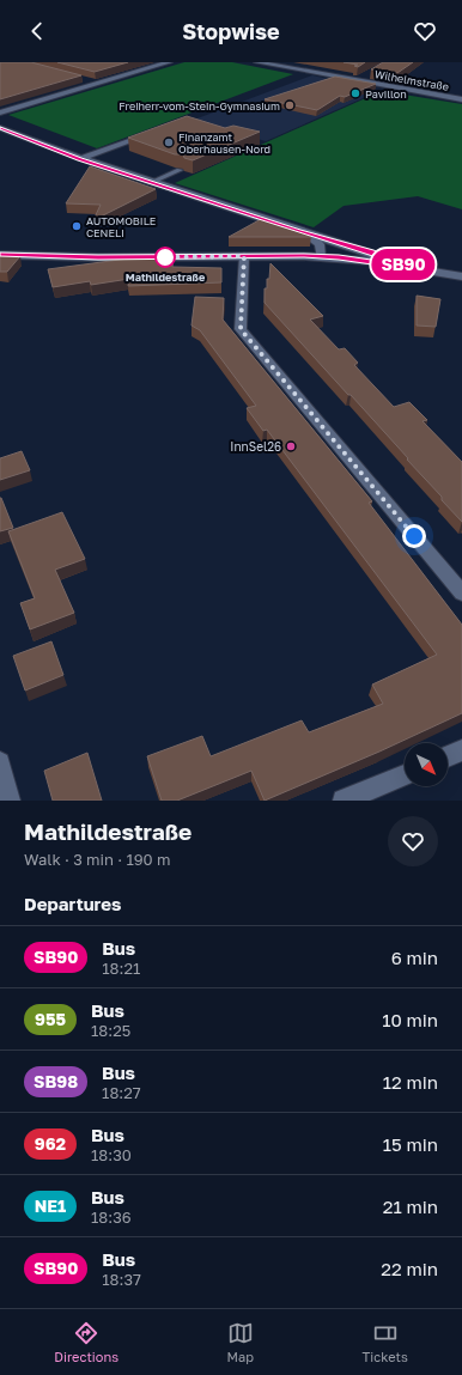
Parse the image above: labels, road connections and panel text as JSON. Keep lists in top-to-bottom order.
{
  "streets": {
    "street": ["Wilhelmstraße"]
  },
  "places": [
    "Pavillon",
    "Freiherr-vom-Stein-Gymnasium",
    "Finanzamt Oberhausen-Nord",
    "AUTOMOBILE CENELI",
    "Mathildestraße",
    "InnSel26"
  ],
  "lines": ["bus line SB90"],
  "north": "bottom right",
  "page": {
    "header": "Stopwise",
    "on_map": "SB90",
    "heading": [
      ["Mathildestraße", "Walk · 3 min · 190 m"],
      "Departures"
    ],
    "list": [
      {
        "mark": "SB90",
        "name": "Bus",
        "note": "18:21",
        "value": "6 min"
      },
      {
        "mark": "955",
        "name": "Bus",
        "note": "18:25",
        "value": "10 min"
      },
      {
        "mark": "SB98",
        "name": "Bus",
        "note": "18:27",
        "value": "12 min"
      },
      {
        "mark": "962",
        "name": "Bus",
        "note": "18:30",
        "value": "15 min"
      },
      {
        "mark": "NE1",
        "name": "Bus",
        "note": "18:36",
        "value": "21 min"
      },
      {
        "mark": "SB90",
        "name": "Bus",
        "note": "18:37",
        "value": "22 min"
      }
    ],
    "tabs": ["Directions", "Map", "Tickets"]
  }
}
